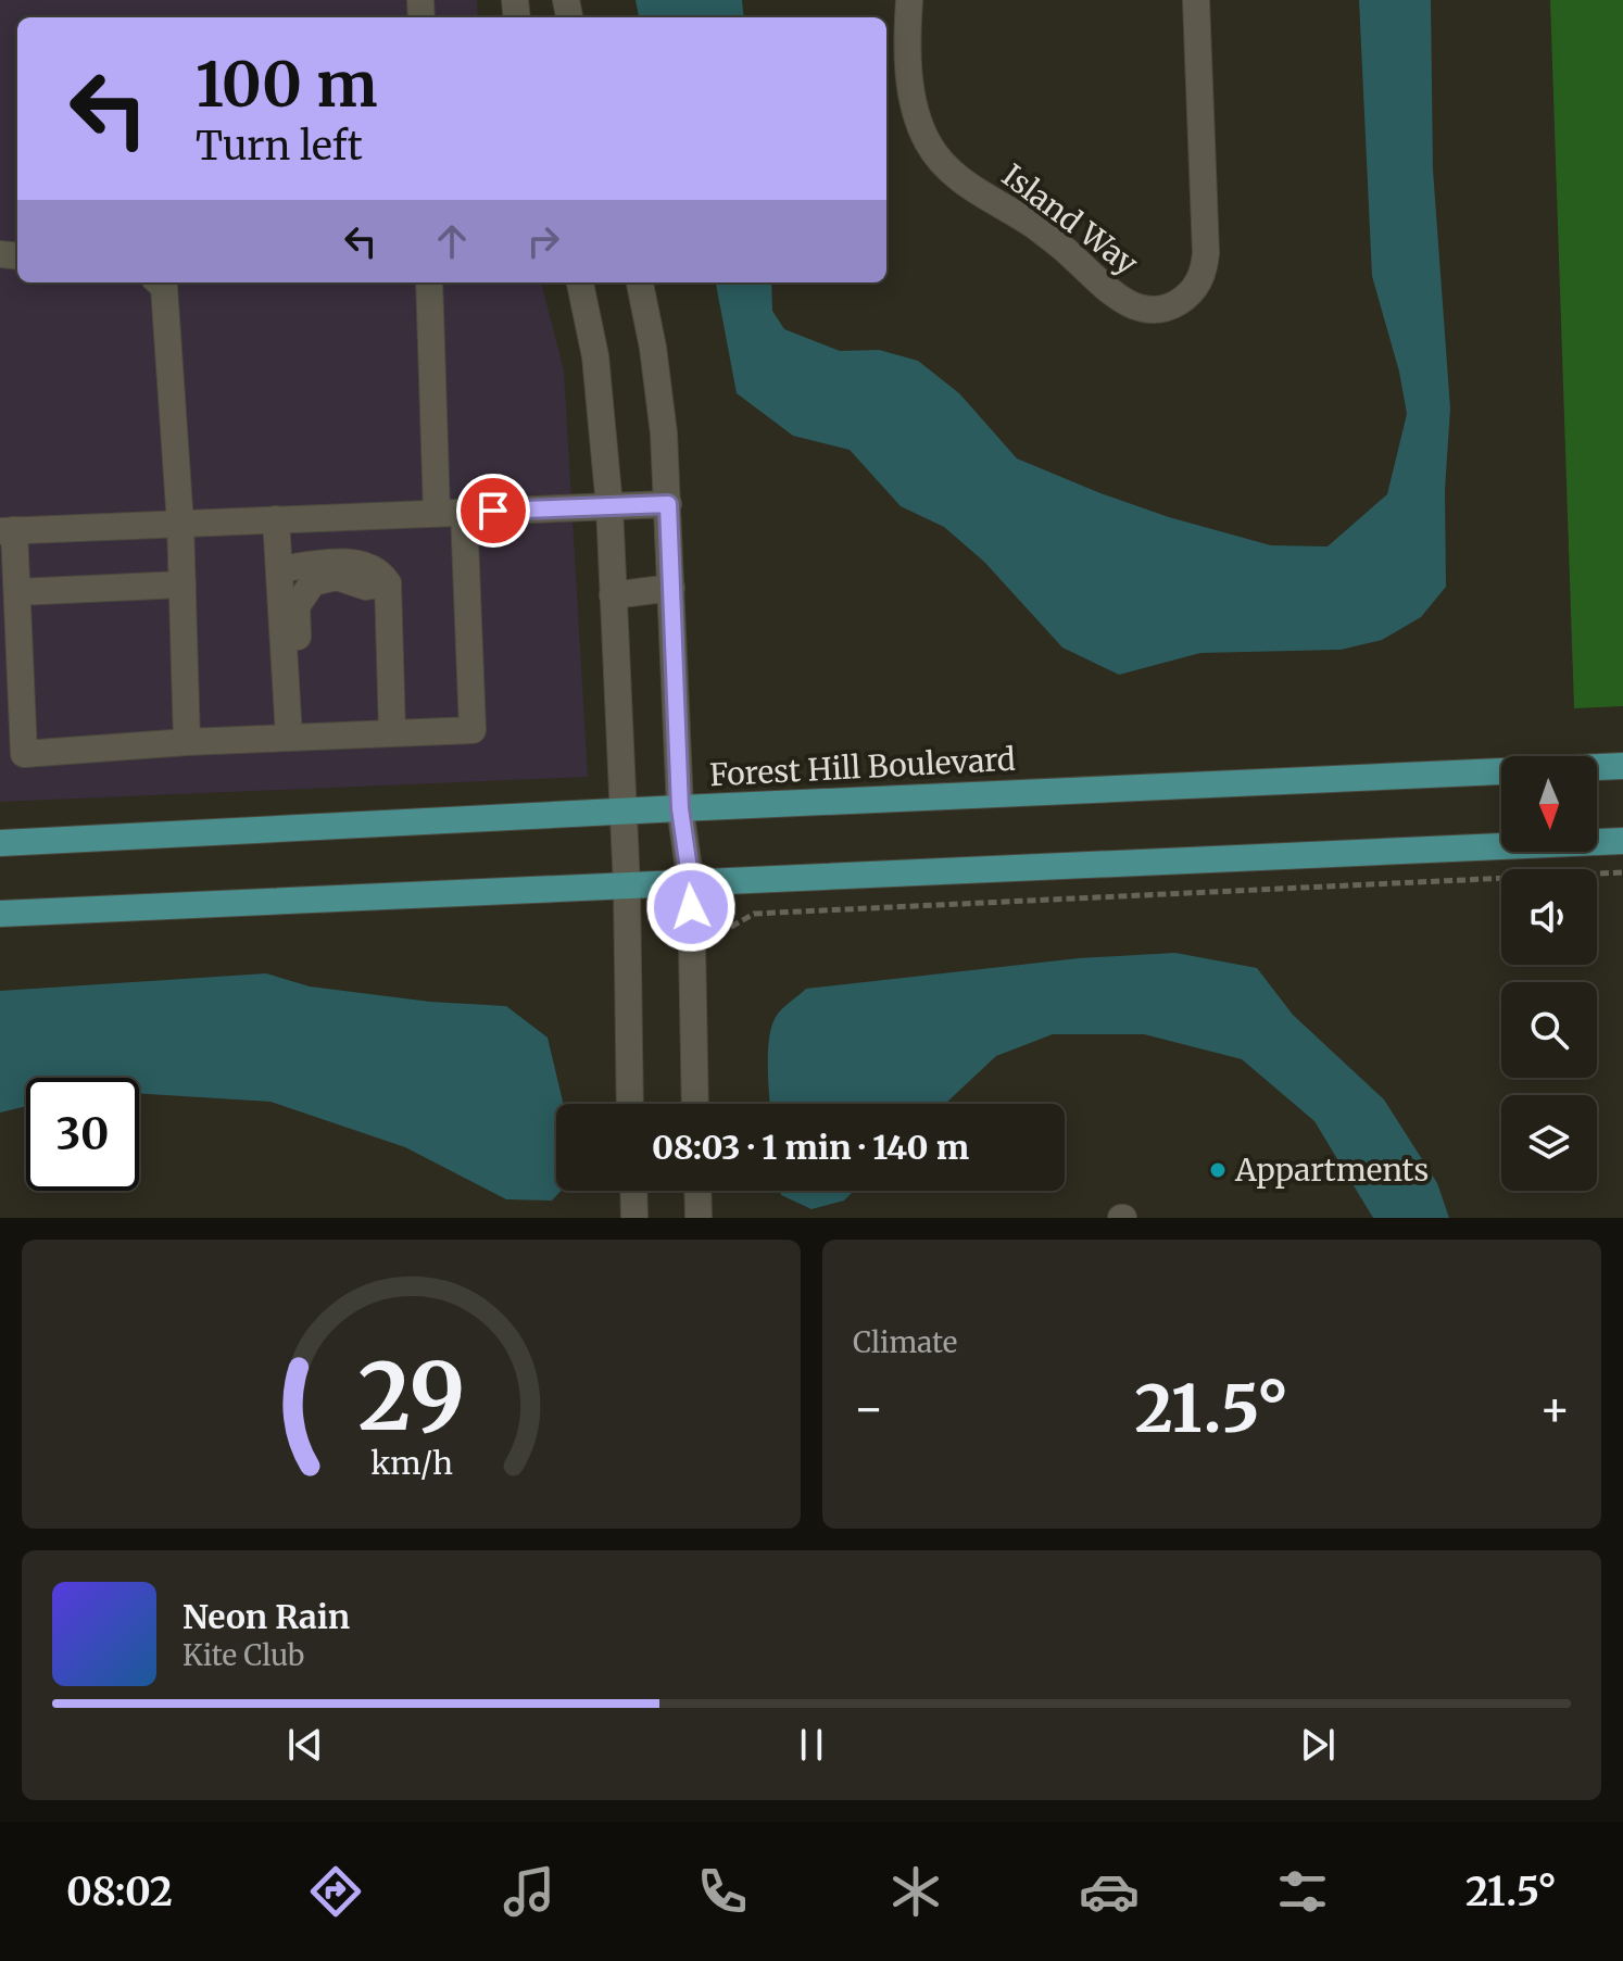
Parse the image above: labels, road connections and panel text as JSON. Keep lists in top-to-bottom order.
{
  "streets": {
    "main road": ["Forest Hill Boulevard"],
    "street": ["Island Way"]
  },
  "places": ["Appartments"],
  "north": "bottom",
  "page": {
    "turn": ["100 m", "Turn left"],
    "limit": "30",
    "trip": "08:03 · 1 min · 140 m",
    "tile": "Climate",
    "heat": ["−", "21.5°", "+"],
    "song": ["Neon Rain", "Kite Club"],
    "tabs": ["08:02", "21.5°"],
    "gauge": ["29", "km/h"]
  }
}
